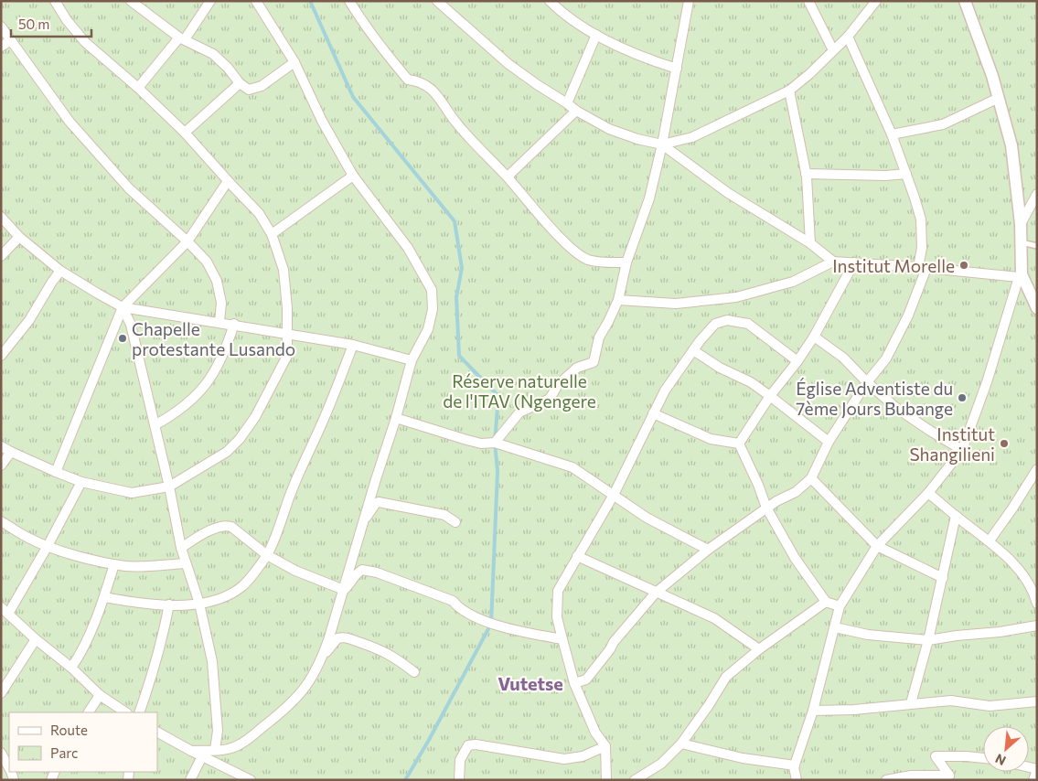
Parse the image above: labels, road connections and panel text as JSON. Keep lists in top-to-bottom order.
{
  "districts": ["Vutetse"],
  "parks": ["Réserve naturelle de l'ITAV (Ngengere"],
  "places": [
    "Institut Morelle",
    "Chapelle protestante Lusando",
    "Église Adventiste du 7ème Jours Bubange",
    "Institut Shangilieni"
  ],
  "legend": ["Route", "Parc"],
  "scale_bar": "50 m",
  "north": "bottom left"
}
